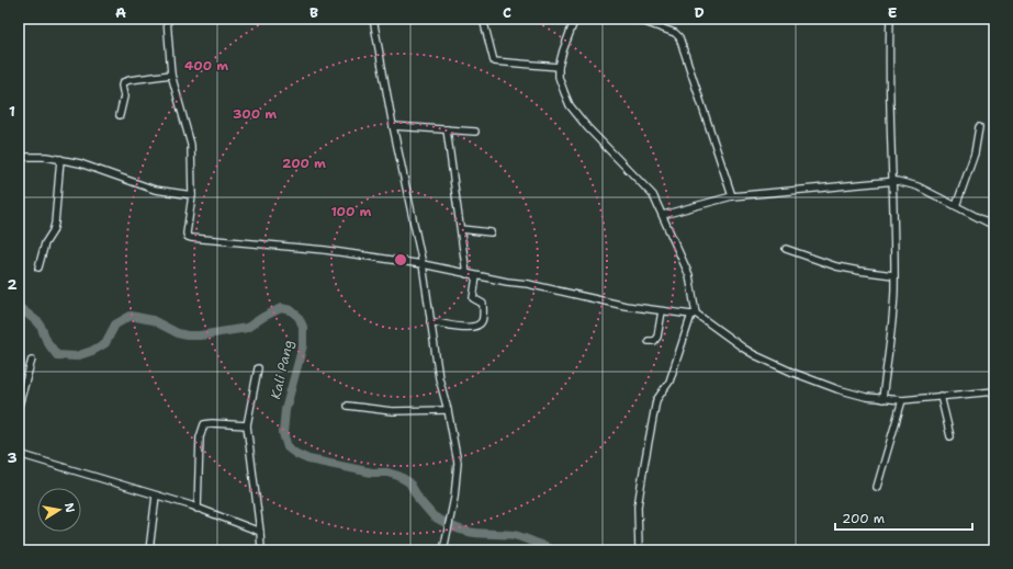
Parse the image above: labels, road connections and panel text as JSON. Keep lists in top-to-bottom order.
{
  "water": ["Kali Pang"],
  "scale_bar": "200 m",
  "north": "right",
  "grid": {
    "columns": [
      "A",
      "B",
      "C",
      "D",
      "E"
    ],
    "rows": ["1", "2", "3"]
  },
  "rings": [
    "400 m",
    "300 m",
    "200 m",
    "100 m"
  ]
}
